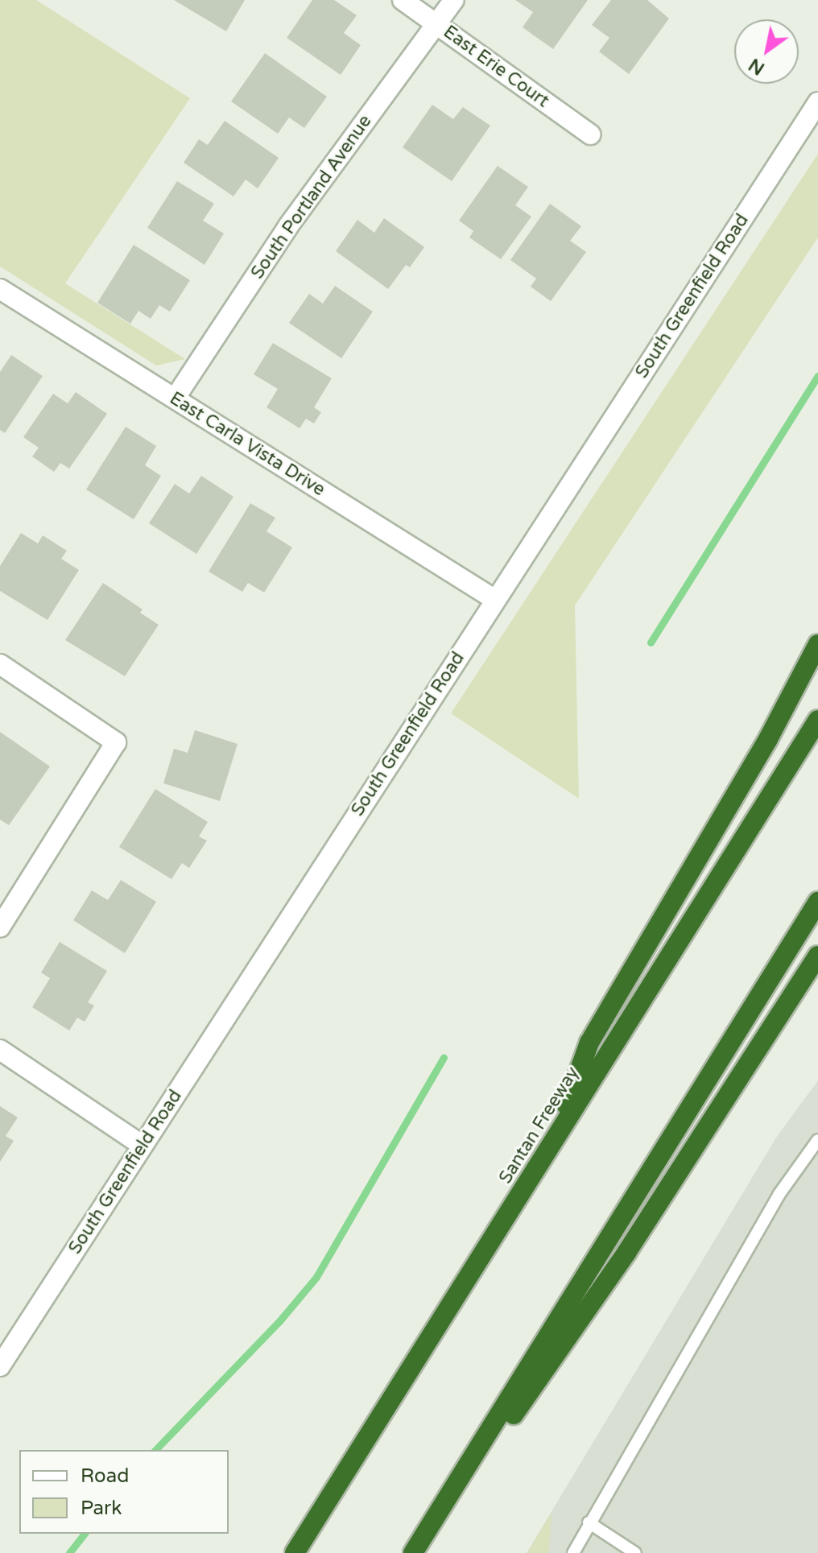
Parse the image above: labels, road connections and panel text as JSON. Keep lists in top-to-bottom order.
{
  "streets": {
    "highway": ["Santan Freeway"],
    "street": [
      "East Erie Court",
      "South Portland Avenue",
      "South Greenfield Road",
      "East Carla Vista Drive"
    ]
  },
  "crossings": [
    ["East Erie Court", "South Portland Avenue"],
    ["South Portland Avenue", "East Carla Vista Drive"],
    ["South Greenfield Road", "East Carla Vista Drive"]
  ],
  "legend": ["Road", "Park"],
  "north": "bottom left"
}
